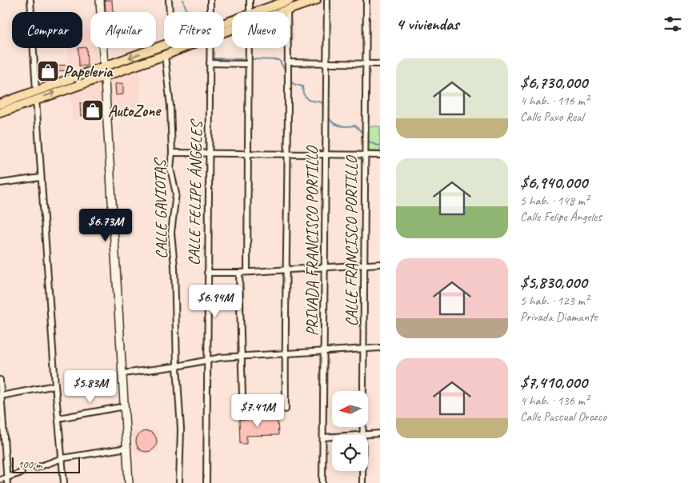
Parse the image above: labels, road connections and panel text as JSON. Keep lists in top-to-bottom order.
{
  "streets": {
    "street": [
      "CALLE FELIPE ÁNGELES",
      "CALLE GAVIOTAS",
      "PRIVADA FRANCISCO PORTILLO",
      "CALLE FRANCISCO PORTILLO"
    ]
  },
  "places": {
    "shop": ["Papeleria", "AutoZone"]
  },
  "scale_bar": "100 m",
  "north": "left",
  "page": {
    "heading": "4 viviendas",
    "chip": [
      "Comprar",
      "Alquilar",
      "Filtros",
      "Nuevo"
    ],
    "list": [
      {
        "name": "$6,730,000",
        "note": "4 hab. · 116 m² · Calle Pavo Real"
      },
      {
        "name": "$6,940,000",
        "note": "5 hab. · 148 m² · Calle Felipe Ángeles"
      },
      {
        "name": "$5,830,000",
        "note": "5 hab. · 123 m² · Privada Diamante"
      },
      {
        "name": "$7,410,000",
        "note": "4 hab. · 136 m² · Calle Pascual Orozco"
      }
    ],
    "price": [
      "$6.73M",
      "$6.94M",
      "$5.83M",
      "$7.41M"
    ],
    "scale": "100 m"
  }
}
